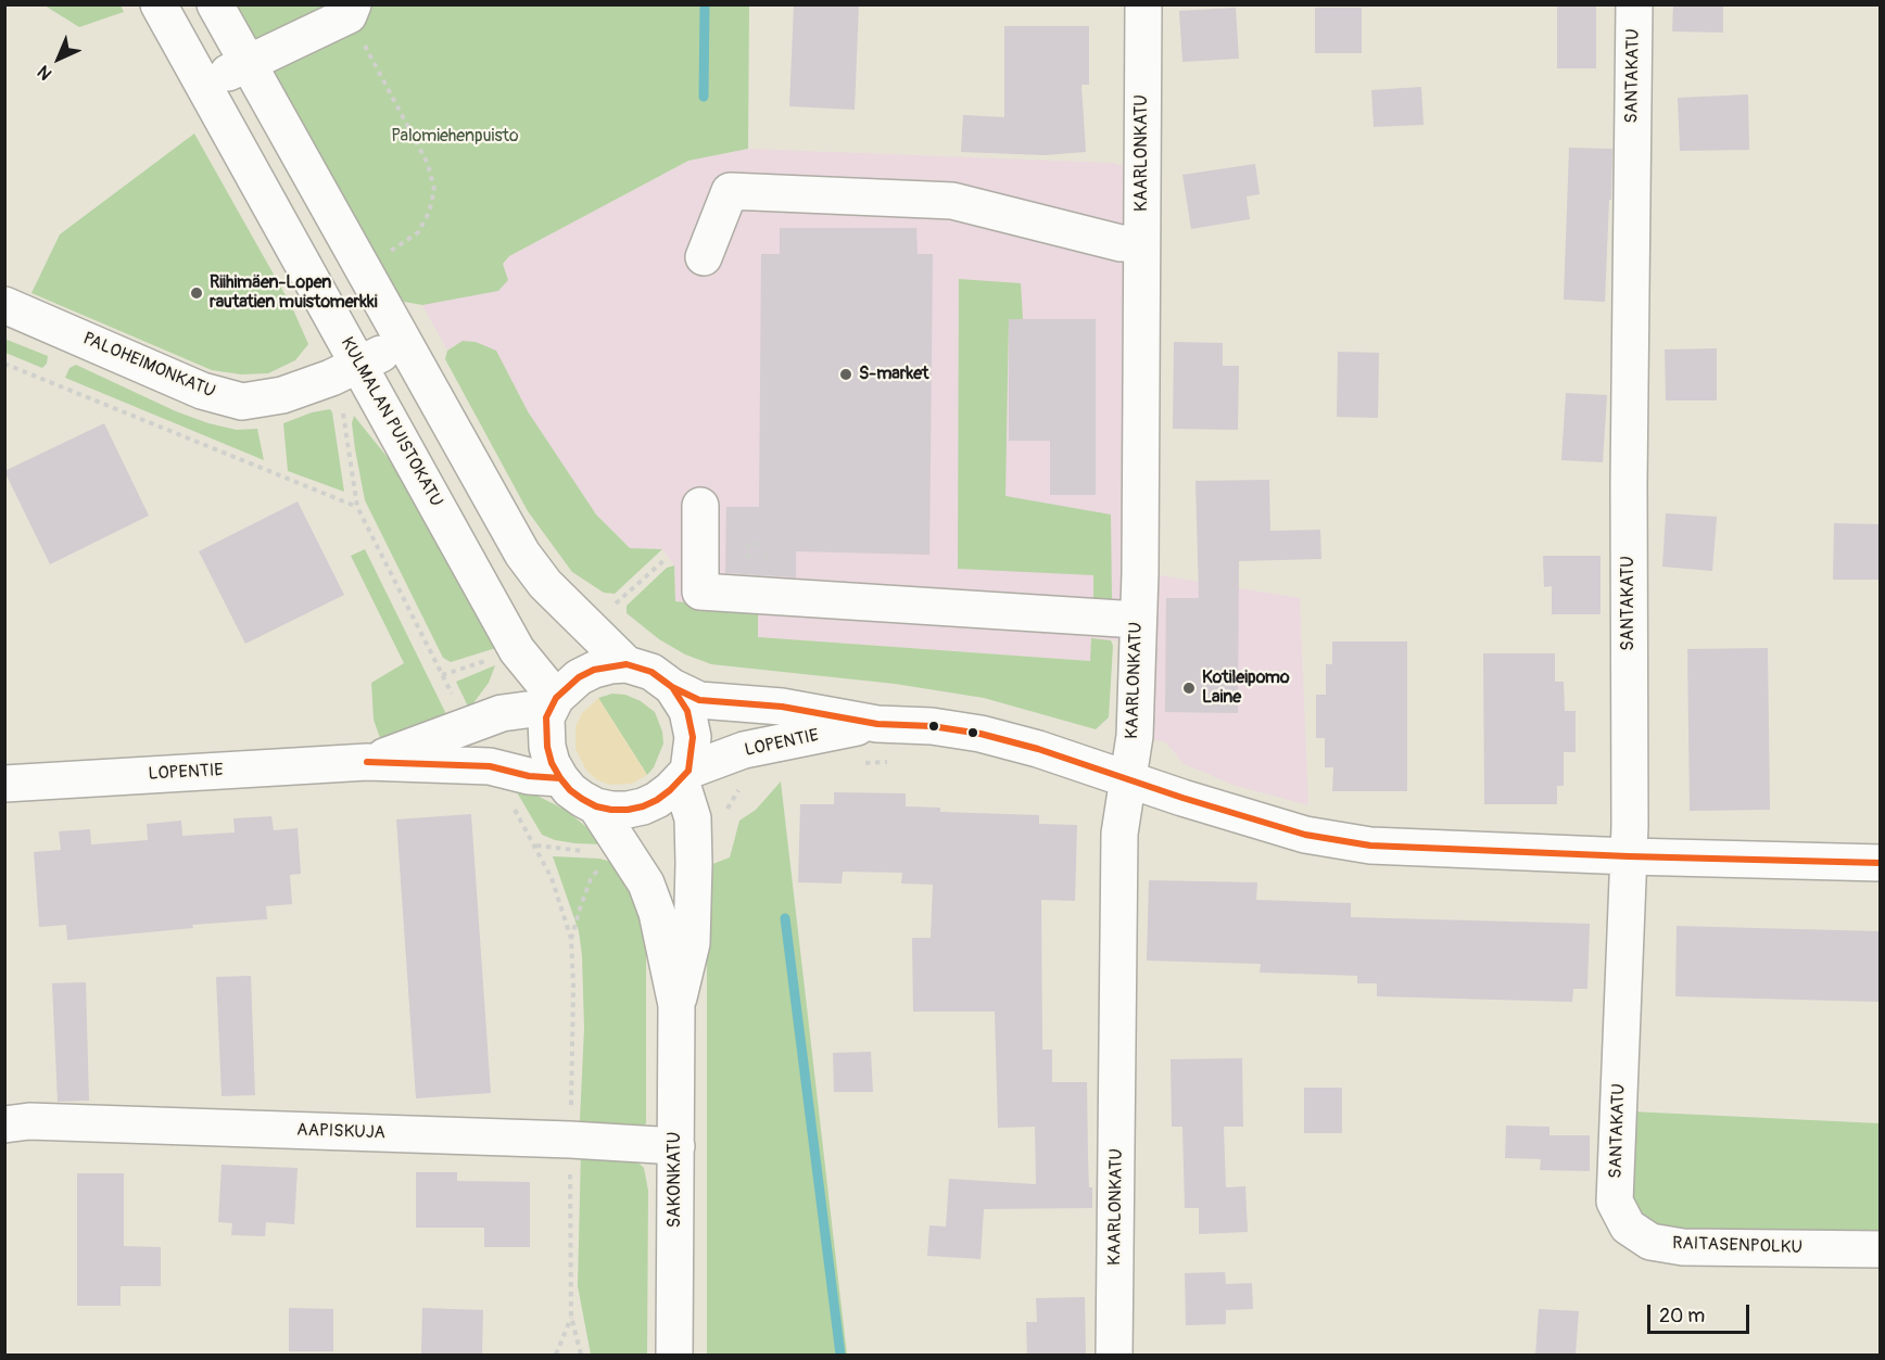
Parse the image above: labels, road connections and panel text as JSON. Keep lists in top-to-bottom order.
{
  "streets": {
    "street": [
      "SANTAKATU",
      "KAARLONKATU",
      "PALOHEIMONKATU",
      "KULMALAN PUISTOKATU",
      "LOPENTIE",
      "AAPISKUJA",
      "SAKONKATU",
      "RAITASENPOLKU"
    ]
  },
  "crossings": [
    ["SANTAKATU", "LOPENTIE"],
    ["SANTAKATU", "RAITASENPOLKU"],
    ["KAARLONKATU", "LOPENTIE"],
    ["PALOHEIMONKATU", "KULMALAN PUISTOKATU"],
    ["KULMALAN PUISTOKATU", "LOPENTIE"],
    ["KULMALAN PUISTOKATU", "SAKONKATU"],
    ["LOPENTIE", "SAKONKATU"],
    ["AAPISKUJA", "SAKONKATU"]
  ],
  "parks": ["Palomiehenpuisto"],
  "places": ["Riihimäen-Lopen rautatien muistomerkki", "S-market", "Kotileipomo Laine"],
  "scale_bar": "20 m",
  "north": "bottom left"
}
